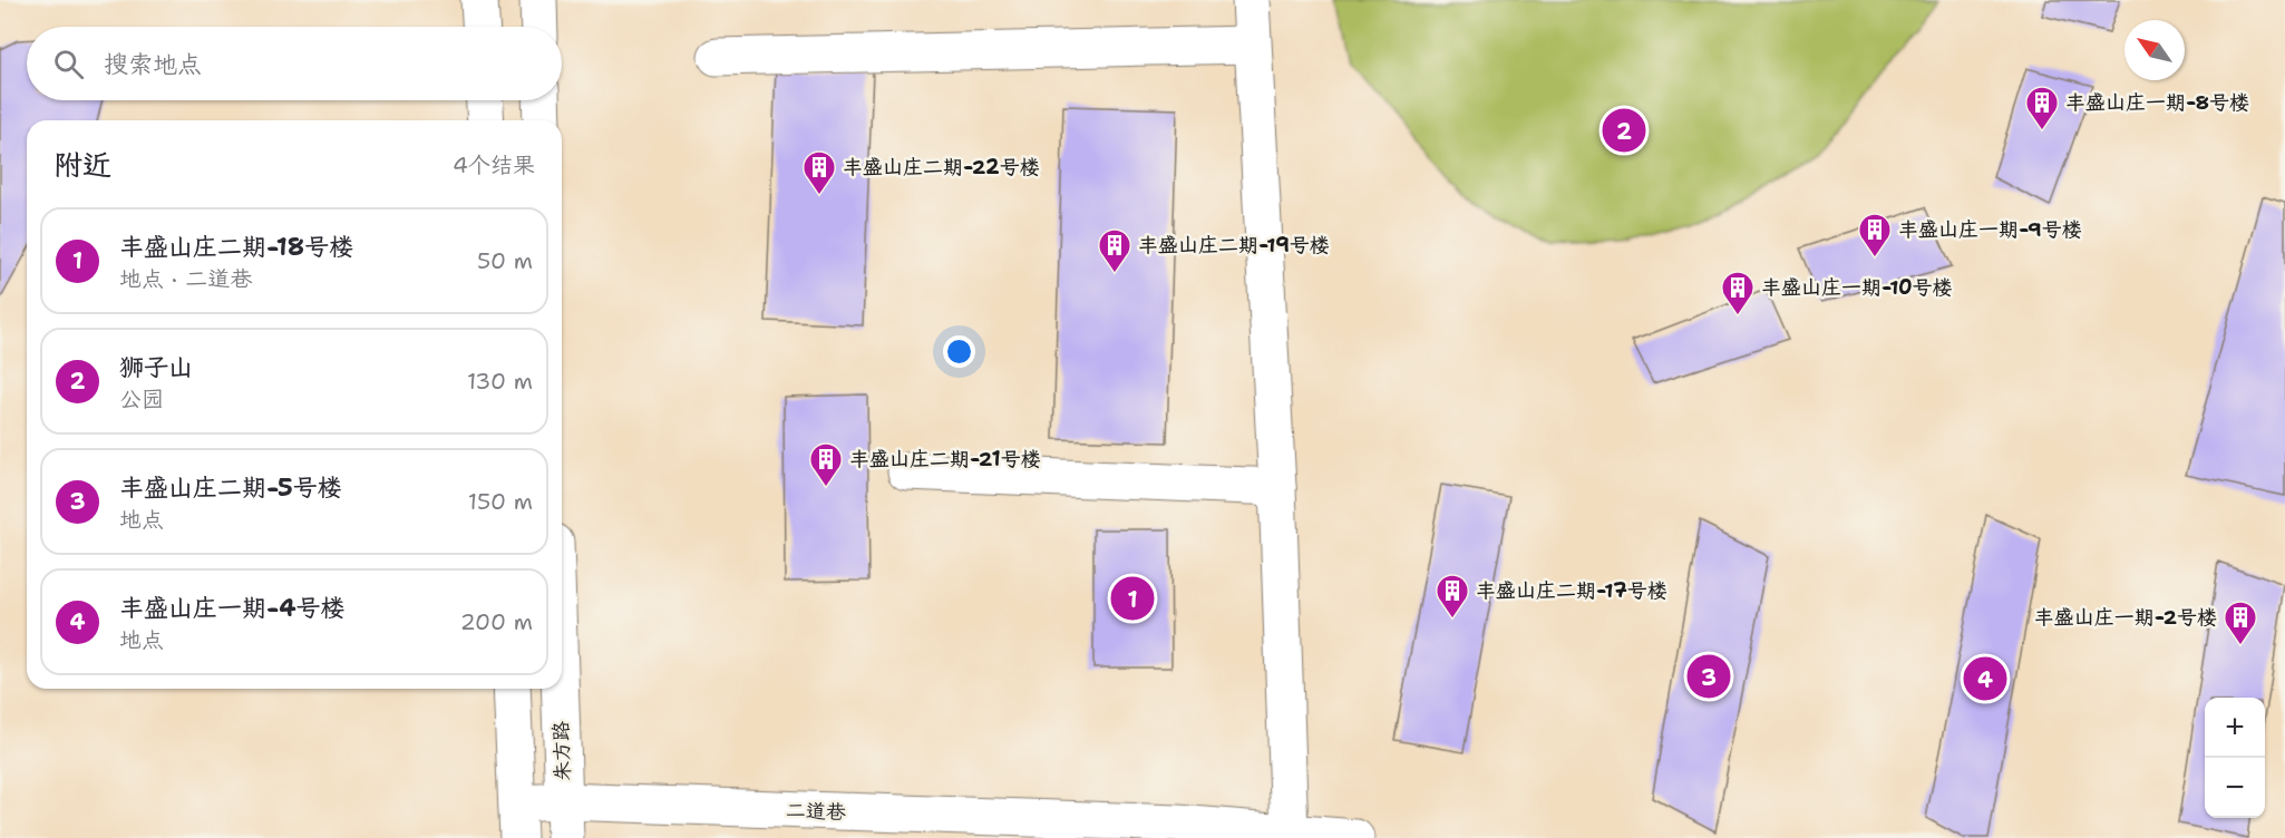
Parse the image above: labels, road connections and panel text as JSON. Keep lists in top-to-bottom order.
{
  "streets": {
    "street": ["朱方路", "二道巷"]
  },
  "crossings": [
    ["朱方路", "二道巷"]
  ],
  "places": {
    "building": [
      "丰盛山庄一期-8号楼",
      "丰盛山庄二期-22号楼",
      "丰盛山庄一期-9号楼",
      "丰盛山庄二期-19号楼",
      "丰盛山庄一期-10号楼",
      "丰盛山庄二期-21号楼",
      "丰盛山庄二期-17号楼",
      "丰盛山庄一期-2号楼"
    ]
  },
  "north": "top left",
  "page": {
    "search": "搜索地点",
    "pins": [
      "2",
      "1",
      "3",
      "4"
    ],
    "heading": ["附近", "4个结果"],
    "list": [
      {
        "mark": "1",
        "name": "丰盛山庄二期-18号楼",
        "note": "地点 · 二道巷",
        "value": "50 m"
      },
      {
        "mark": "2",
        "name": "狮子山",
        "note": "公园",
        "value": "130 m"
      },
      {
        "mark": "3",
        "name": "丰盛山庄二期-5号楼",
        "note": "地点",
        "value": "150 m"
      },
      {
        "mark": "4",
        "name": "丰盛山庄一期-4号楼",
        "note": "地点",
        "value": "200 m"
      }
    ],
    "map_buttons": ["+", "−"]
  }
}
